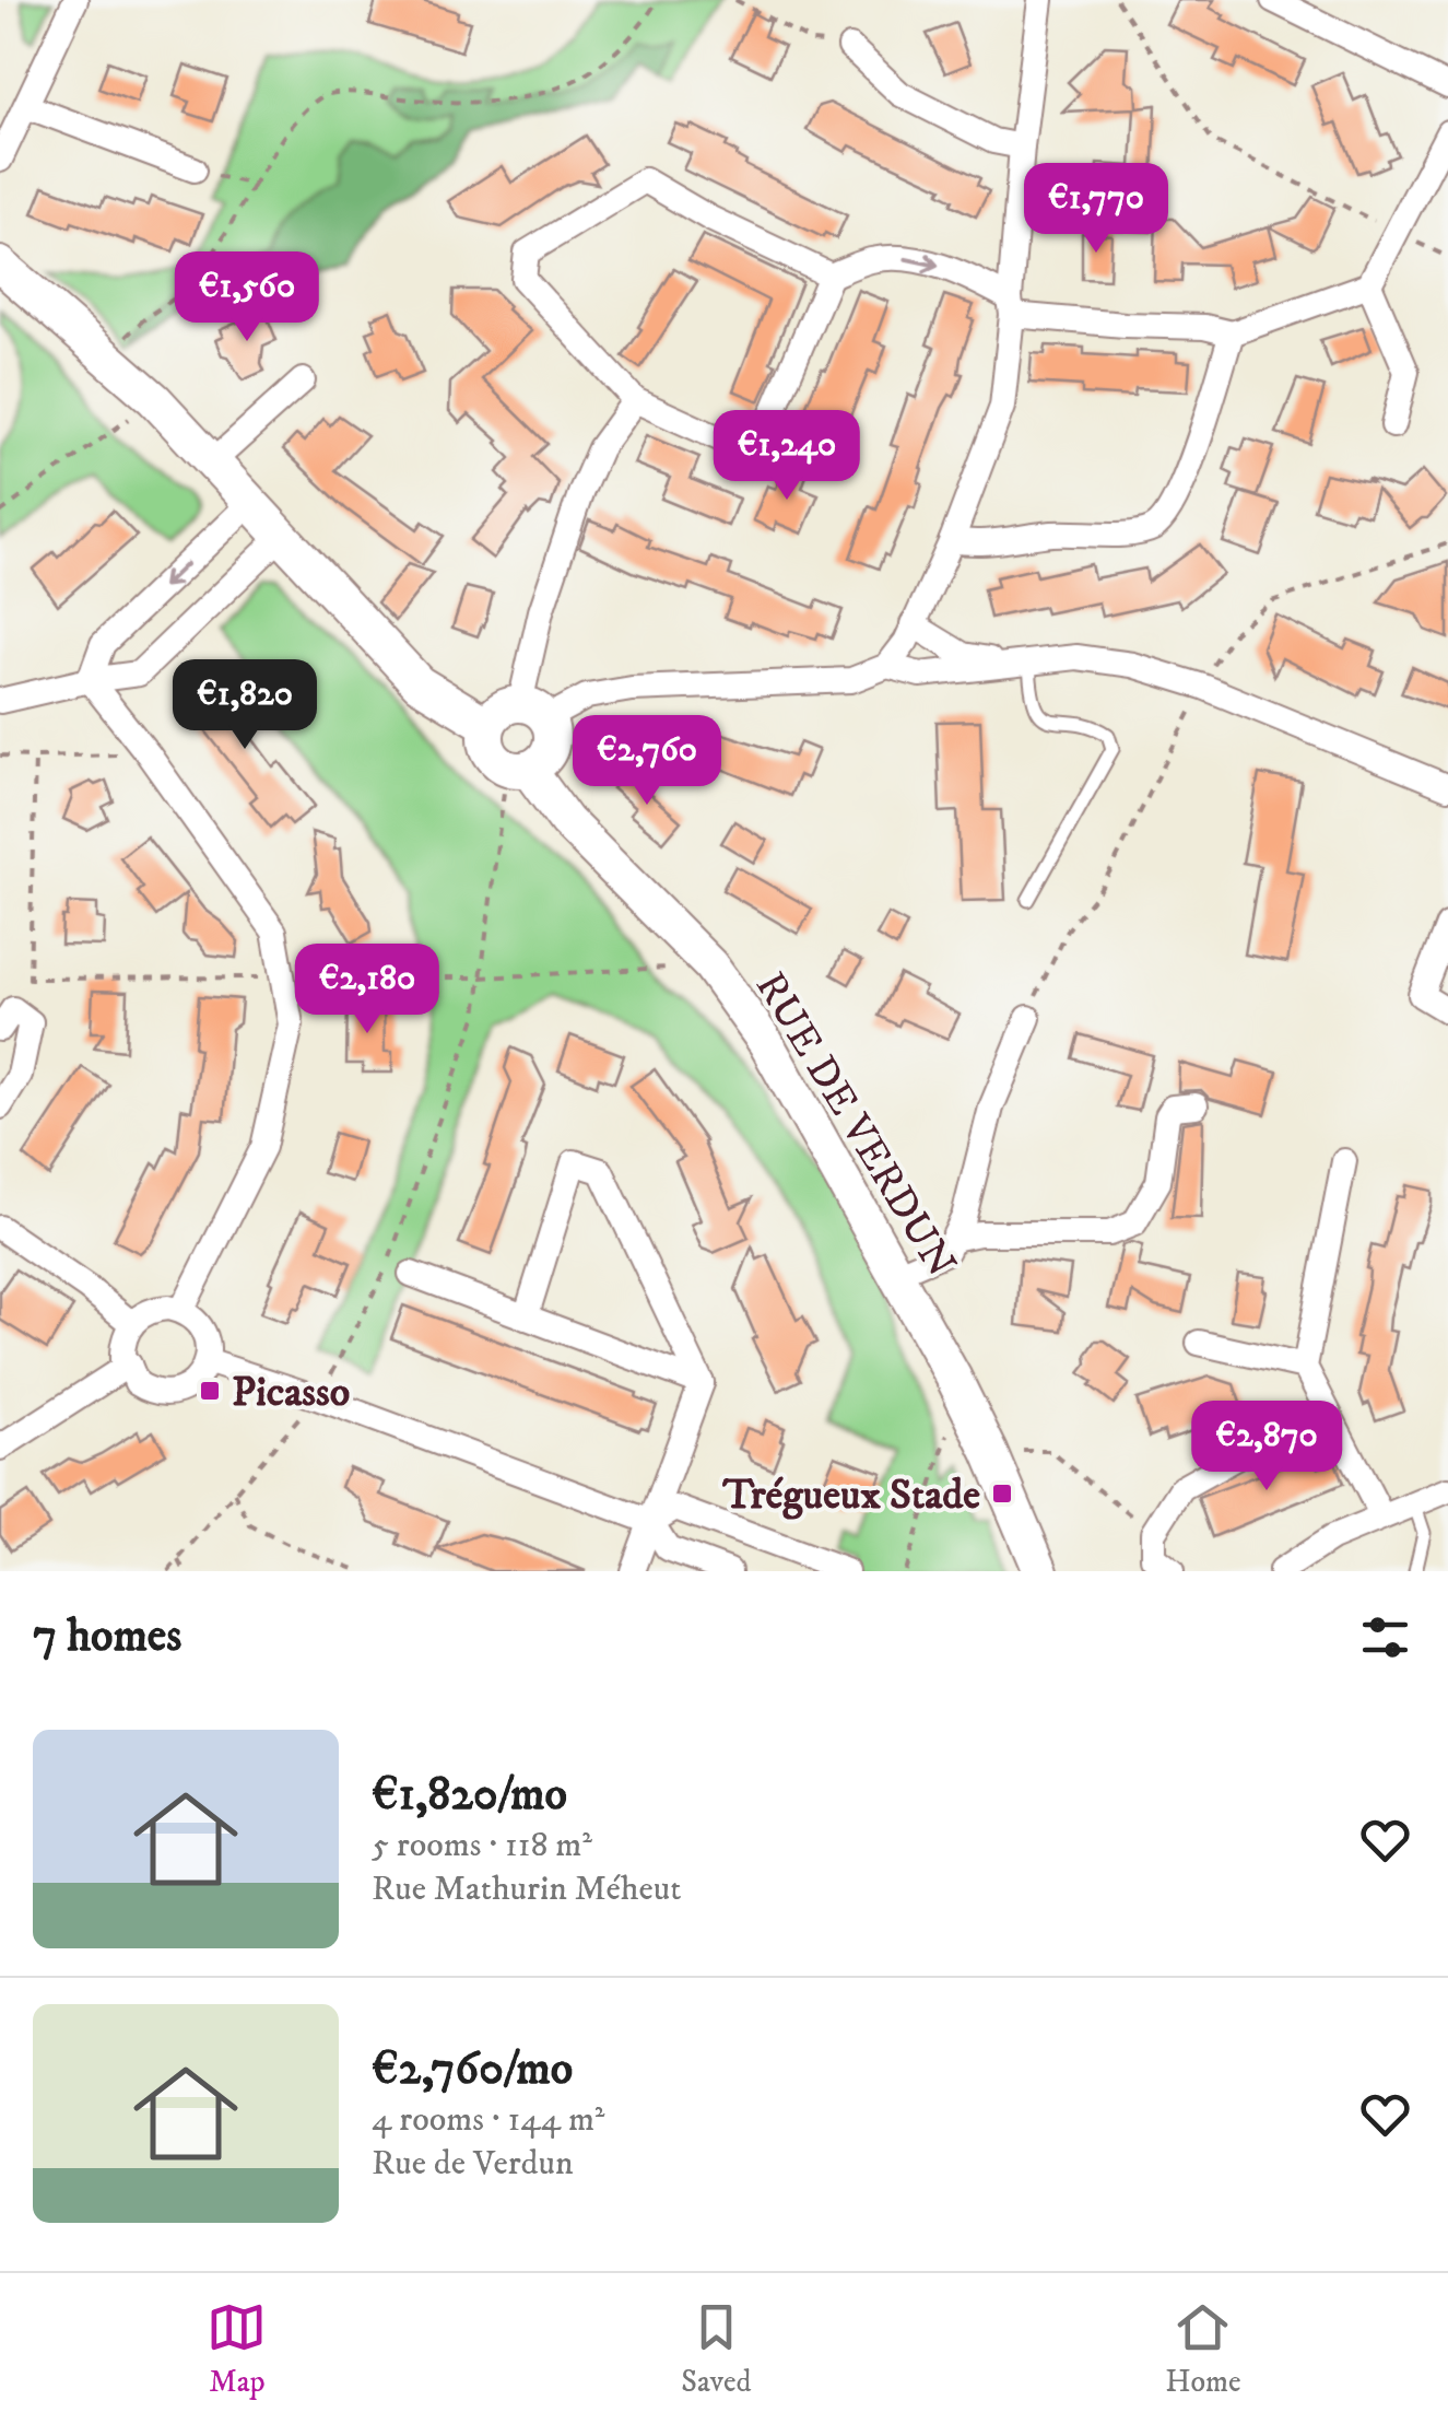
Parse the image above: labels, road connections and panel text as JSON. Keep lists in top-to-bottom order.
{
  "streets": {
    "street": ["RUE DE VERDUN"]
  },
  "places": {
    "transit": ["Picasso", "Trégueux Stade"]
  },
  "page": {
    "price": [
      "€1,770",
      "€1,560",
      "€1,240",
      "€1,820",
      "€2,760",
      "€2,180",
      "€2,870"
    ],
    "heading": "7 homes",
    "list": [
      {
        "name": "€1,820/mo",
        "note": "5 rooms · 118 m² · Rue Mathurin Méheut"
      },
      {
        "name": "€2,760/mo",
        "note": "4 rooms · 144 m² · Rue de Verdun"
      }
    ],
    "tabs": ["Map", "Saved", "Home"]
  }
}
